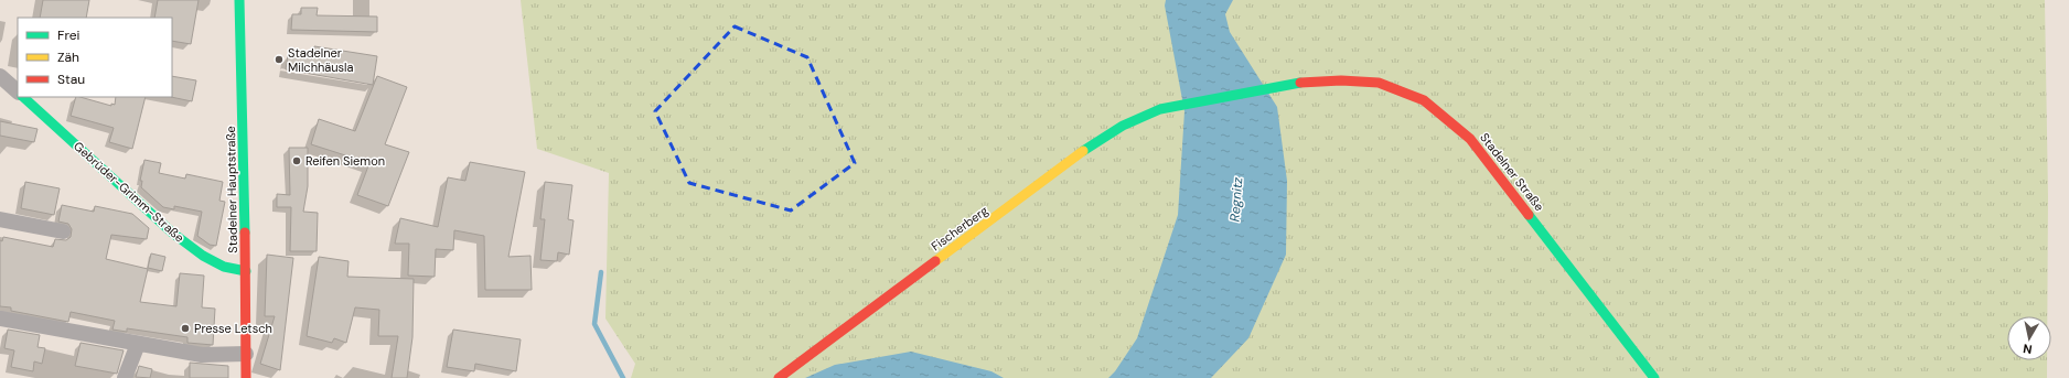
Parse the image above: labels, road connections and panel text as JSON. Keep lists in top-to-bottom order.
{
  "streets": {
    "main road": [
      "Stadelner Straße",
      "Stadelner Hauptstraße",
      "Gebrüder-Grimm-Straße",
      "Fischerberg"
    ]
  },
  "crossings": [
    ["Stadelner Straße", "Fischerberg"],
    ["Stadelner Hauptstraße", "Gebrüder-Grimm-Straße"]
  ],
  "water": ["Regnitz"],
  "places": ["Stadelner Milchhäusla", "Reifen Siemon", "Presse Letsch"],
  "legend": ["Frei", "Zäh", "Stau"],
  "north": "bottom"
}
